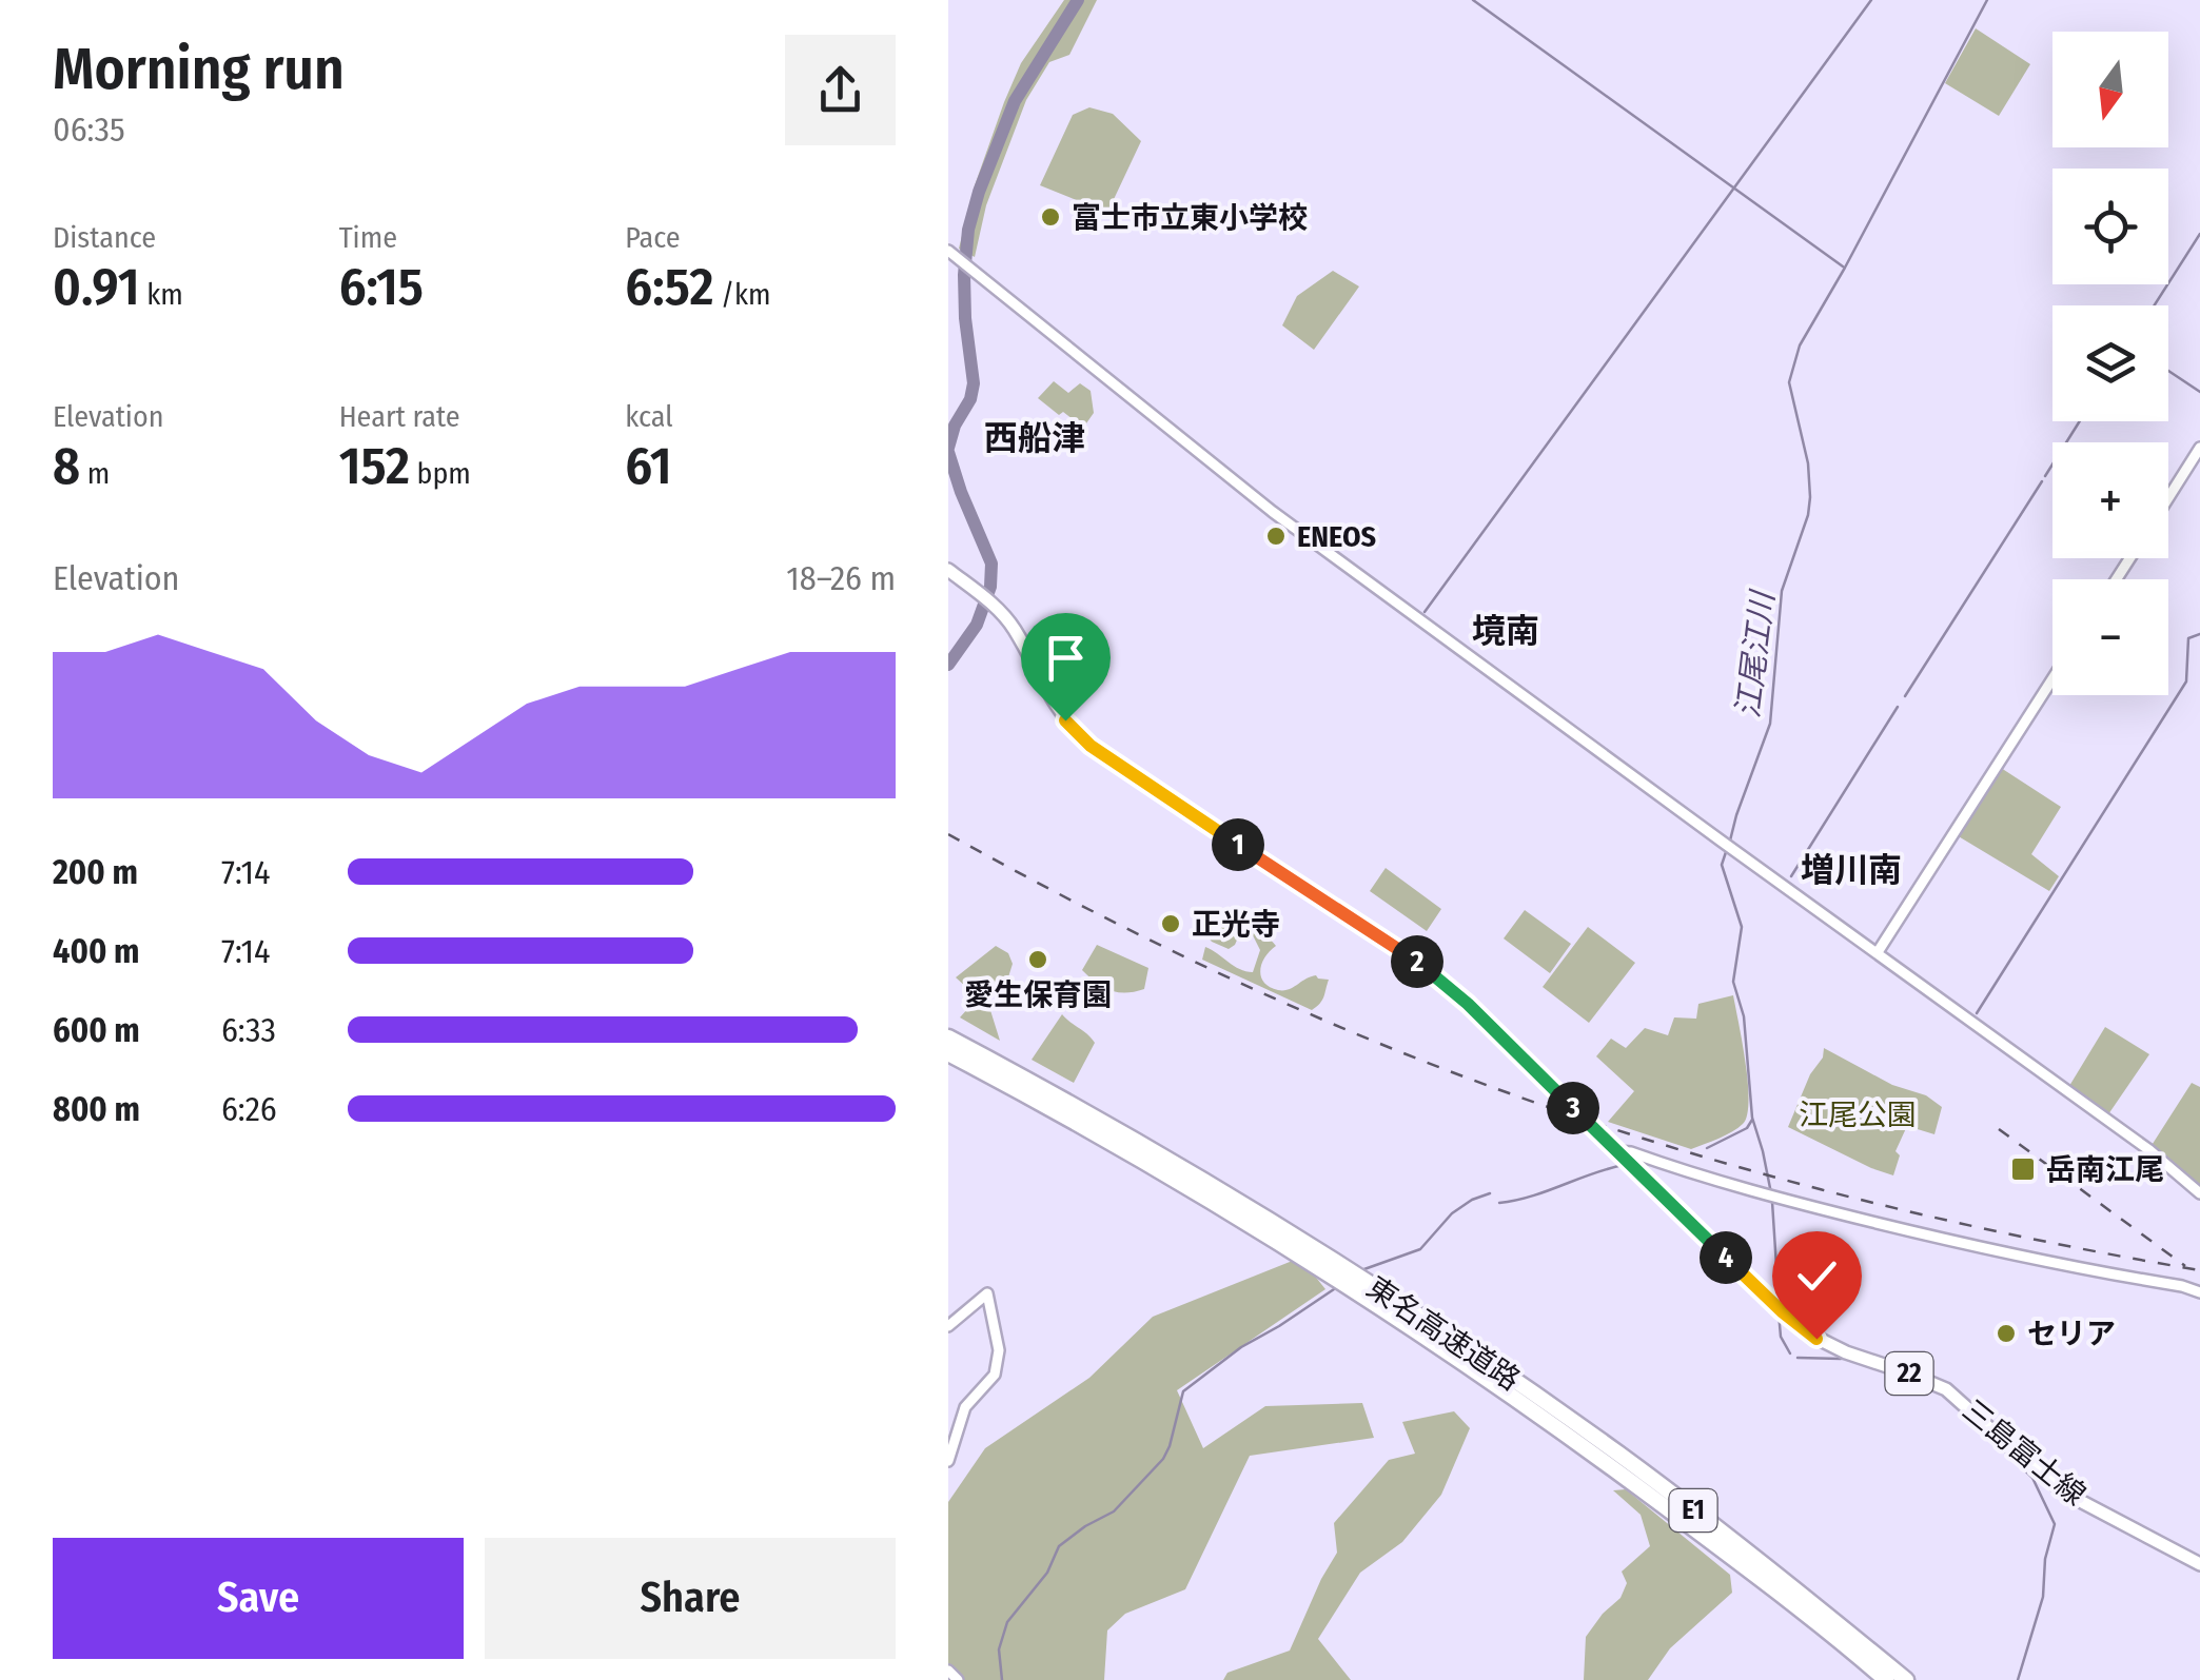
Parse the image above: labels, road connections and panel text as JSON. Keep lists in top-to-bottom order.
{
  "streets": {
    "highway": ["東名高速道路", "E1"],
    "main road": ["22", "三島富士線"]
  },
  "districts": ["西船津", "境南", "増川南"],
  "water": ["江尾江川"],
  "parks": ["江尾公園"],
  "places": {
    "other": [
      "富士市立東小学校",
      "ENEOS",
      "正光寺",
      "愛生保育園",
      "セリア"
    ],
    "transit": ["岳南江尾"]
  },
  "north": "bottom",
  "page": {
    "heading": ["Morning run", "06:35"],
    "map_buttons": ["+", "−"],
    "stats": [
      ["Distance", "0.91 km"],
      ["Time", "6:15"],
      ["Pace", "6:52 /km"],
      ["Elevation", "8 m"],
      ["Heart rate", "152 bpm"],
      ["kcal", "61"]
    ],
    "chart": ["Elevation", "18–26 m"],
    "pins": [
      "1",
      "2",
      "3",
      "4"
    ],
    "list": [
      {
        "name": "200 m",
        "note": "7:14"
      },
      {
        "name": "400 m",
        "note": "7:14"
      },
      {
        "name": "600 m",
        "note": "6:33"
      },
      {
        "name": "800 m",
        "note": "6:26"
      }
    ],
    "buttons": ["Save", "Share"]
  }
}
